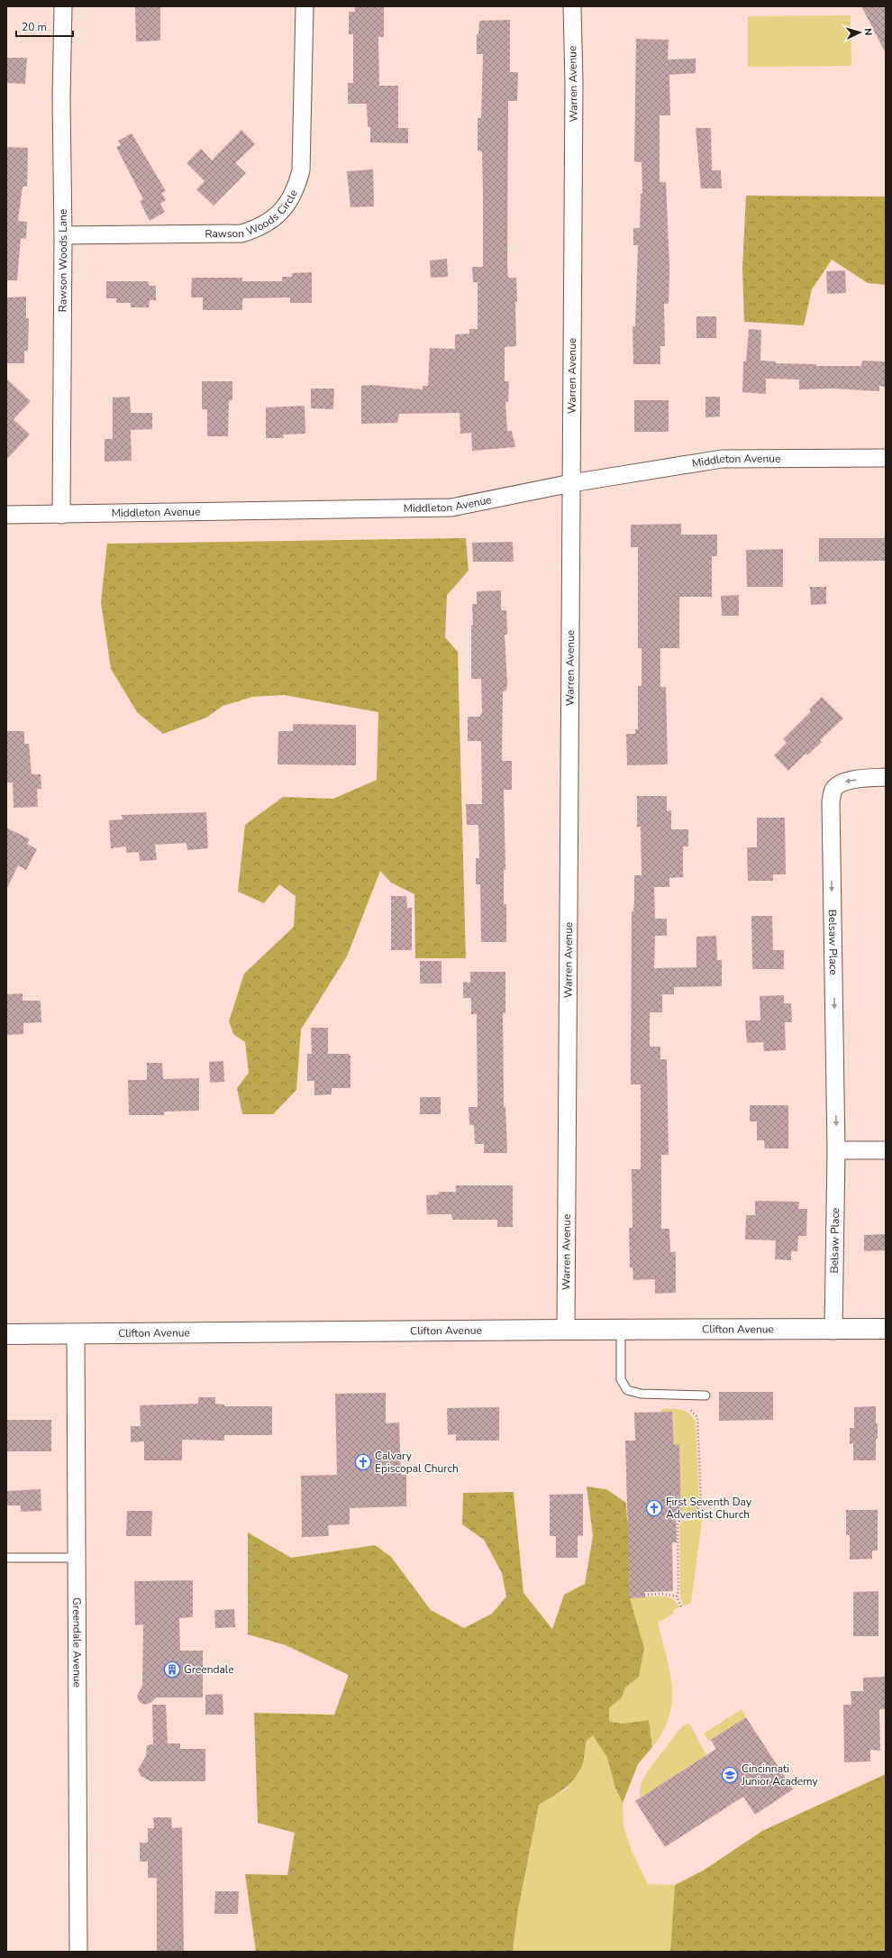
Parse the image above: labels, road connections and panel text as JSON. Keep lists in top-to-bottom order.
{
  "streets": {
    "main road": ["Clifton Avenue"],
    "street": [
      "Warren Avenue",
      "Rawson Woods Circle",
      "Rawson Woods Lane",
      "Middleton Avenue",
      "Belsaw Place",
      "Greendale Avenue"
    ]
  },
  "crossings": [
    ["Warren Avenue", "Middleton Avenue"],
    ["Warren Avenue", "Clifton Avenue"],
    ["Rawson Woods Circle", "Rawson Woods Lane"],
    ["Rawson Woods Lane", "Middleton Avenue"],
    ["Belsaw Place", "Clifton Avenue"],
    ["Clifton Avenue", "Greendale Avenue"]
  ],
  "one_way": ["Belsaw Place"],
  "places": {
    "church": ["Calvary Episcopal Church", "First Seventh Day Adventist Church"],
    "building": ["Greendale"],
    "school or university": ["Cincinnati Junior Academy"]
  },
  "scale_bar": "20 m",
  "north": "right"
}
